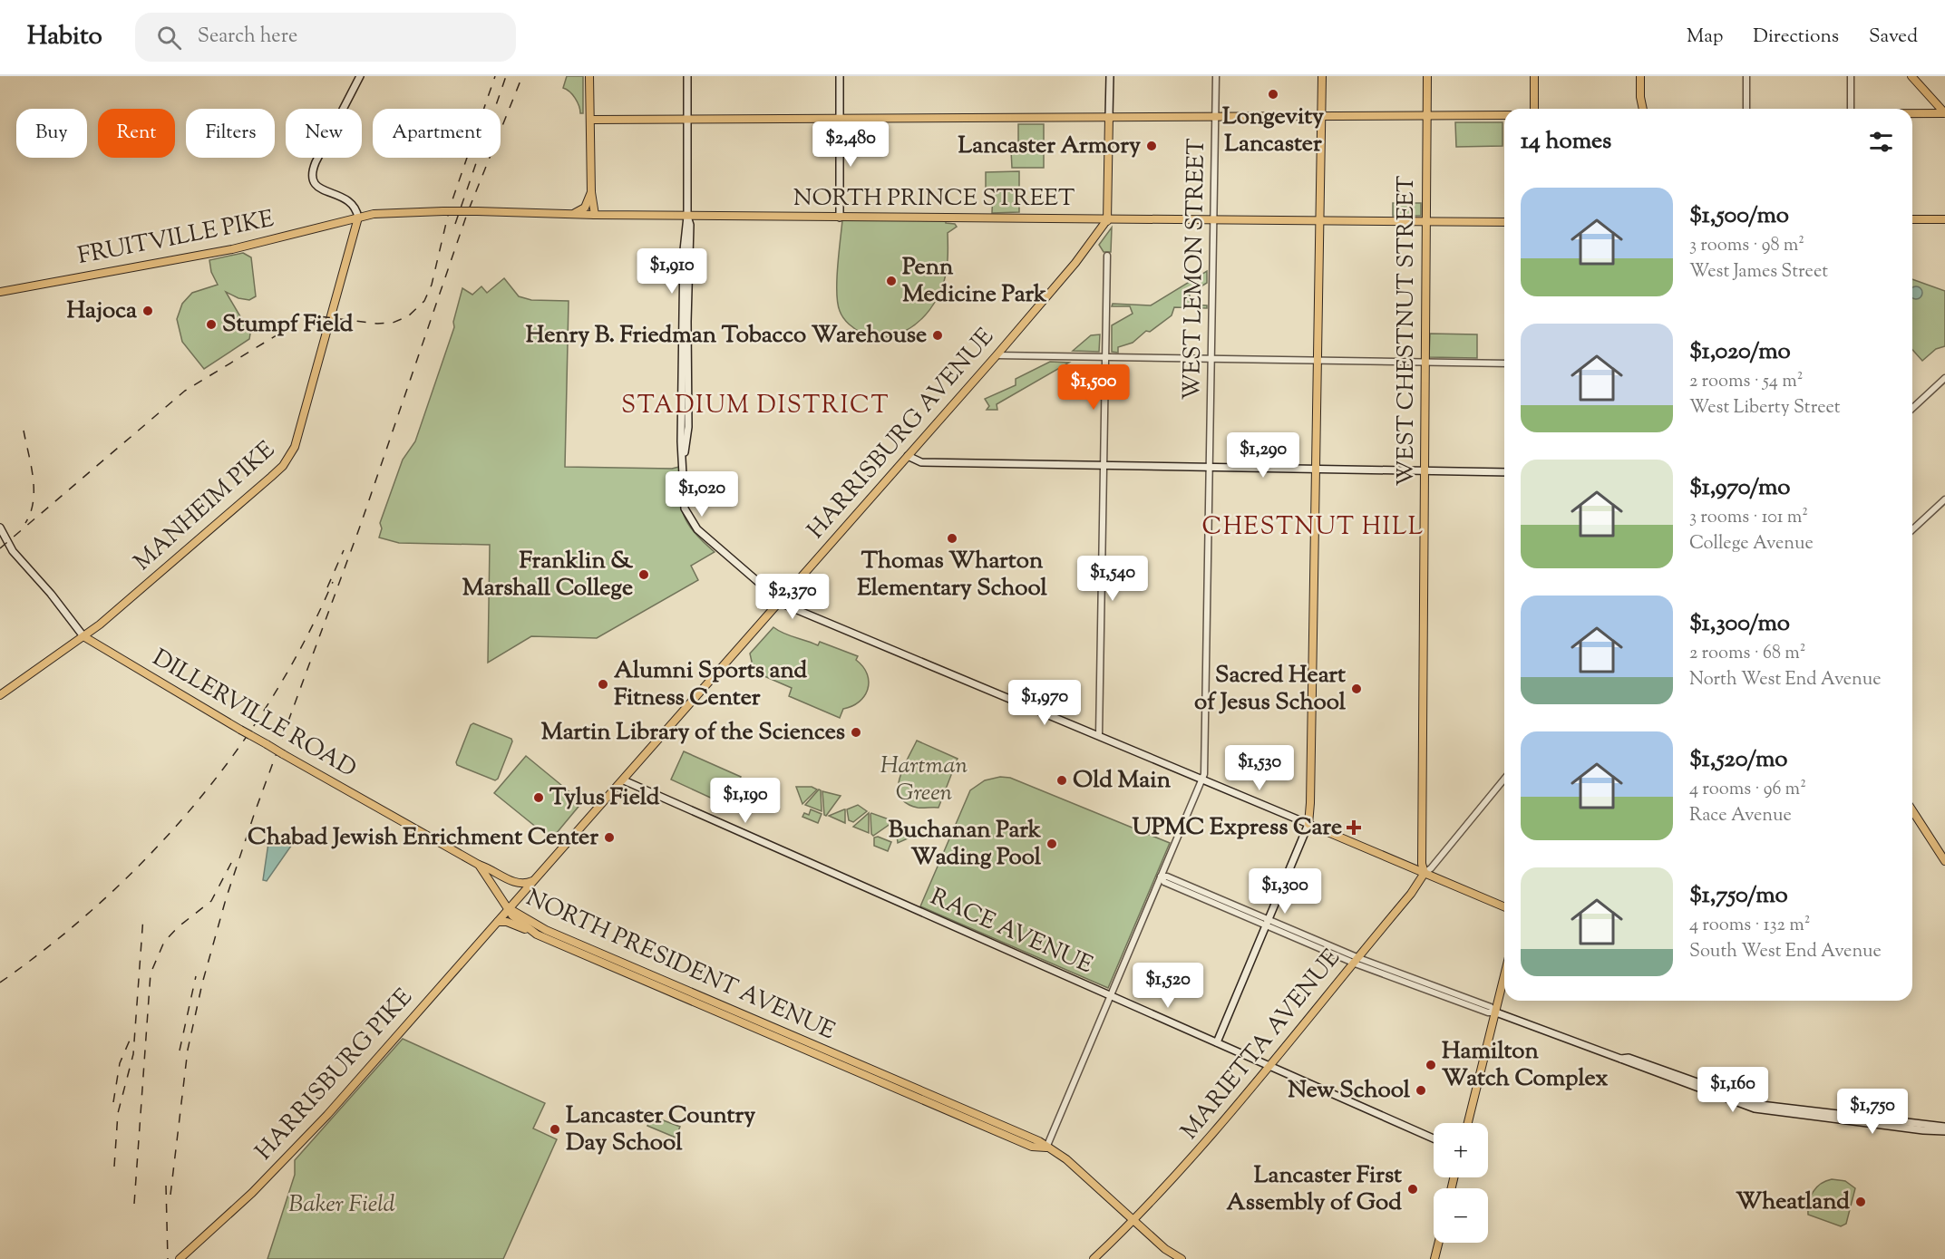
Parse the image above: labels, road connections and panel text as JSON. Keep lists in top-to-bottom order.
{
  "streets": {
    "main road": [
      "NORTH PRINCE STREET",
      "FRUITVILLE PIKE",
      "WEST CHESTNUT STREET",
      "HARRISBURG AVENUE",
      "MANHEIM PIKE",
      "DILLERVILLE ROAD",
      "RACE AVENUE",
      "NORTH PRESIDENT AVENUE",
      "MARIETTA AVENUE",
      "HARRISBURG PIKE"
    ],
    "street": ["WEST LEMON STREET"]
  },
  "crossings": [
    ["NORTH PRINCE STREET", "FRUITVILLE PIKE"],
    ["NORTH PRINCE STREET", "WEST LEMON STREET"],
    ["NORTH PRINCE STREET", "WEST CHESTNUT STREET"],
    ["NORTH PRINCE STREET", "HARRISBURG AVENUE"],
    ["NORTH PRINCE STREET", "MANHEIM PIKE"],
    ["FRUITVILLE PIKE", "MANHEIM PIKE"],
    ["WEST LEMON STREET", "RACE AVENUE"],
    ["WEST LEMON STREET", "NORTH PRESIDENT AVENUE"],
    ["WEST CHESTNUT STREET", "MARIETTA AVENUE"],
    ["HARRISBURG AVENUE", "DILLERVILLE ROAD"],
    ["HARRISBURG AVENUE", "RACE AVENUE"],
    ["HARRISBURG AVENUE", "NORTH PRESIDENT AVENUE"],
    ["HARRISBURG AVENUE", "HARRISBURG PIKE"],
    ["MANHEIM PIKE", "DILLERVILLE ROAD"],
    ["DILLERVILLE ROAD", "NORTH PRESIDENT AVENUE"],
    ["DILLERVILLE ROAD", "HARRISBURG PIKE"],
    ["RACE AVENUE", "MARIETTA AVENUE"],
    ["NORTH PRESIDENT AVENUE", "MARIETTA AVENUE"],
    ["NORTH PRESIDENT AVENUE", "HARRISBURG PIKE"]
  ],
  "districts": ["STADIUM DISTRICT", "CHESTNUT HILL"],
  "parks": ["Hartman Green", "Baker Field"],
  "places": {
    "other": [
      "Longevity Lancaster",
      "Lancaster Armory",
      "Penn Medicine Park",
      "Hajoca",
      "Stumpf Field",
      "Henry B. Friedman Tobacco Warehouse",
      "Thomas Wharton Elementary School",
      "Franklin & Marshall College",
      "Alumni Sports and Fitness Center",
      "Sacred Heart of Jesus School",
      "Martin Library of the Sciences",
      "Old Main",
      "Tylus Field",
      "Chabad Jewish Enrichment Center",
      "Buchanan Park Wading Pool",
      "Hamilton Watch Complex",
      "New School",
      "Lancaster Country Day School",
      "Lancaster First Assembly of God",
      "Wheatland"
    ],
    "health": ["UPMC Express Care"]
  },
  "page": {
    "header": "Habito",
    "search": "Search here",
    "nav": ["Map", "Directions", "Saved"],
    "chip": [
      "Buy",
      "Rent",
      "Filters",
      "New",
      "Apartment"
    ],
    "heading": "14 homes",
    "price": [
      "$2,480",
      "$1,910",
      "$1,500",
      "$1,290",
      "$1,020",
      "$1,540",
      "$2,370",
      "$1,970",
      "$1,530",
      "$1,190",
      "$1,300",
      "$1,520",
      "$1,160",
      "$1,750"
    ],
    "list": [
      {
        "name": "$1,500/mo",
        "note": "3 rooms · 98 m² · West James Street"
      },
      {
        "name": "$1,020/mo",
        "note": "2 rooms · 54 m² · West Liberty Street"
      },
      {
        "name": "$1,970/mo",
        "note": "3 rooms · 101 m² · College Avenue"
      },
      {
        "name": "$1,300/mo",
        "note": "2 rooms · 68 m² · North West End Avenue"
      },
      {
        "name": "$1,520/mo",
        "note": "4 rooms · 96 m² · Race Avenue"
      },
      {
        "name": "$1,750/mo",
        "note": "4 rooms · 132 m² · South West End Avenue"
      }
    ],
    "map_buttons": ["+", "−"]
  }
}
